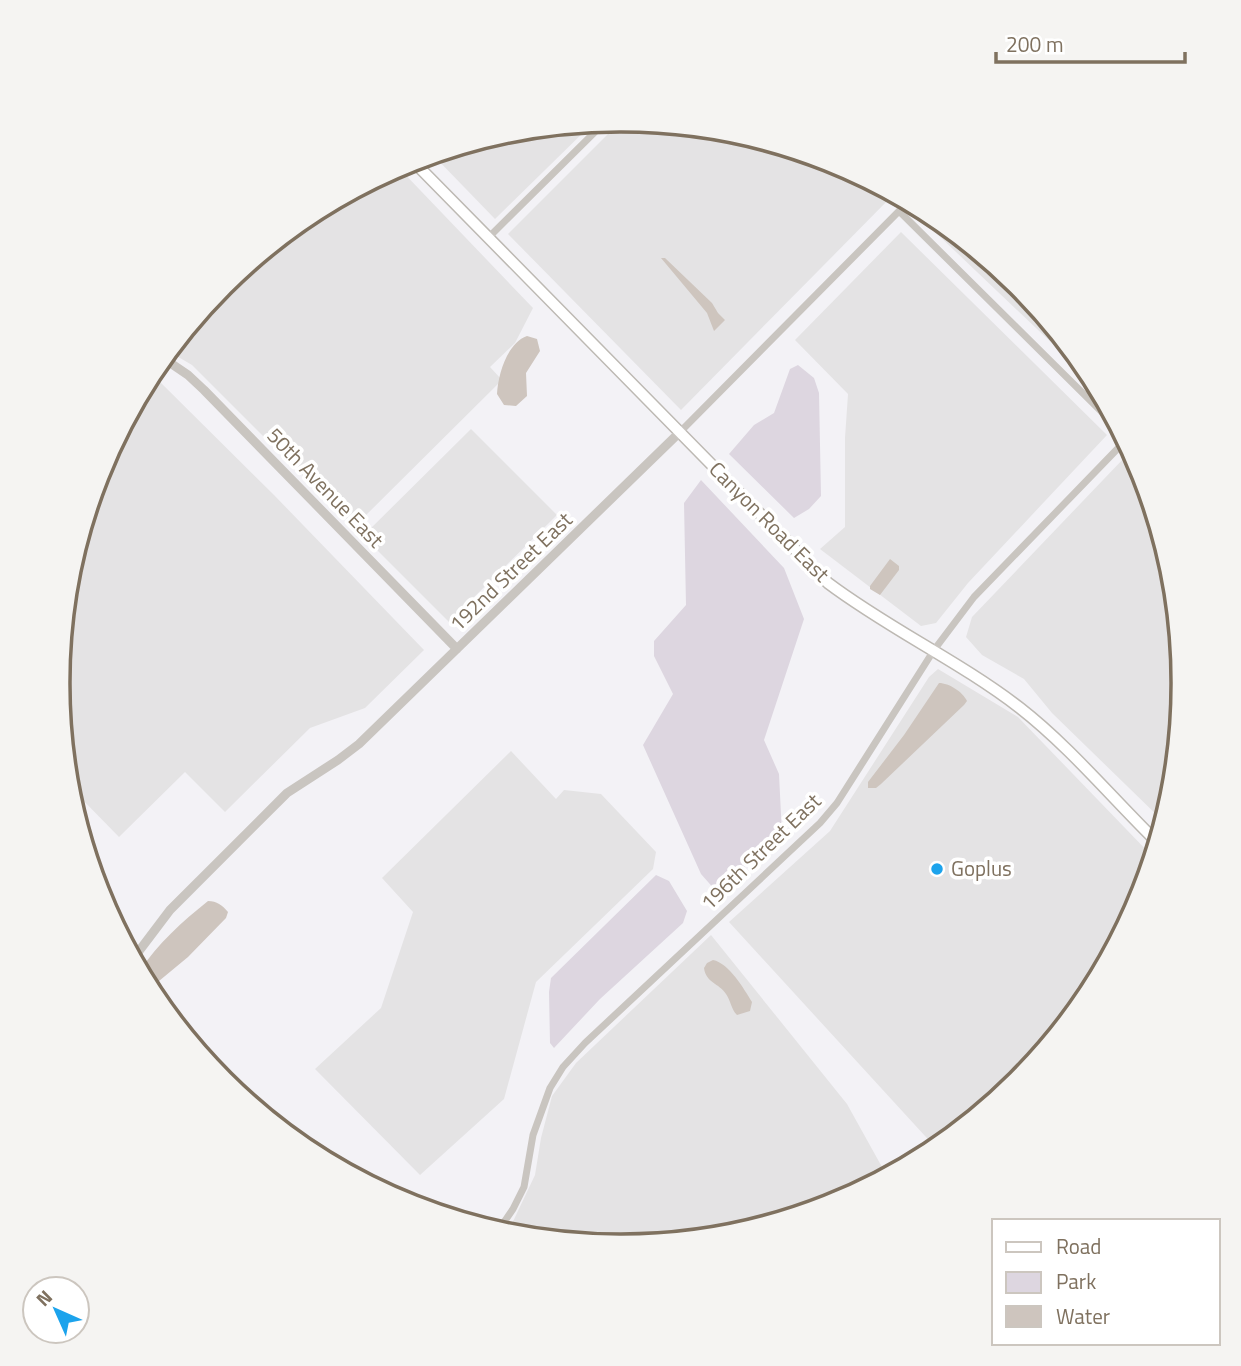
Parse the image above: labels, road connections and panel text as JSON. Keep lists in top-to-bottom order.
{
  "streets": {
    "main road": ["Canyon Road East"],
    "street": ["50th Avenue East", "192nd Street East", "196th Street East"]
  },
  "crossings": [
    ["50th Avenue East", "192nd Street East"],
    ["Canyon Road East", "192nd Street East"],
    ["Canyon Road East", "196th Street East"]
  ],
  "places": ["Goplus"],
  "legend": ["Road", "Park", "Water"],
  "scale_bar": "200 m",
  "north": "top left"
}
